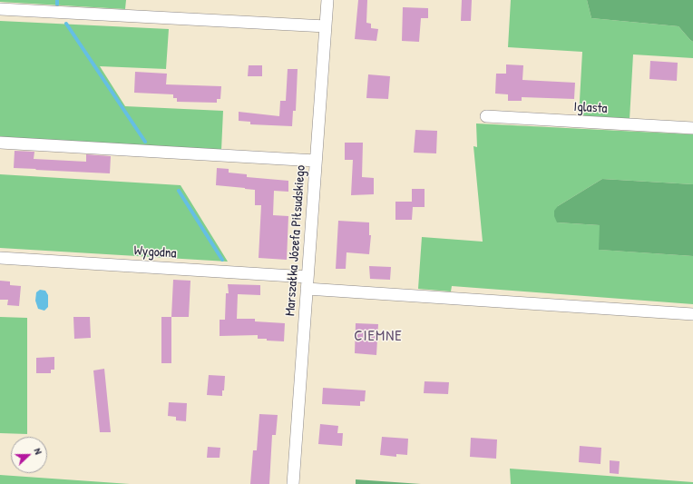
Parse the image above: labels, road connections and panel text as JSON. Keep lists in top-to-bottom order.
{
  "streets": {
    "street": ["Iglasta", "Marszałka Józefa Piłsudskiego", "Wygodna"]
  },
  "crossings": [
    ["Marszałka Józefa Piłsudskiego", "Wygodna"]
  ],
  "districts": ["CIEMNE"],
  "north": "right"
}
